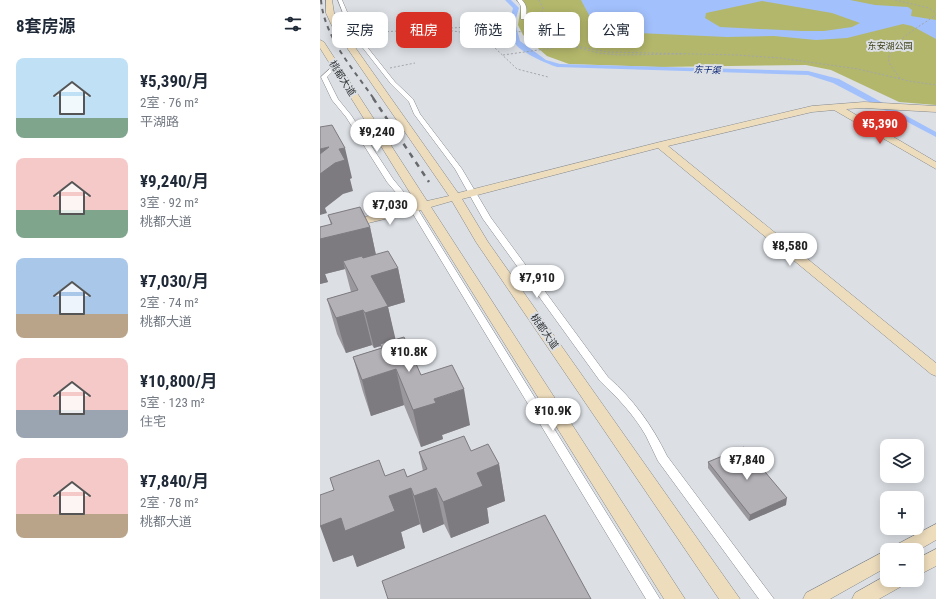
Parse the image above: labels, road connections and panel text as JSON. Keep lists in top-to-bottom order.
{
  "streets": {
    "main road": ["桃都大道"]
  },
  "water": ["东干渠"],
  "parks": ["东安湖公园"],
  "page": {
    "heading": "8套房源",
    "chip": [
      "买房",
      "租房",
      "筛选",
      "新上",
      "公寓"
    ],
    "list": [
      {
        "name": "¥5,390/月",
        "note": "2室 · 76 m² · 平湖路"
      },
      {
        "name": "¥9,240/月",
        "note": "3室 · 92 m² · 桃都大道"
      },
      {
        "name": "¥7,030/月",
        "note": "2室 · 74 m² · 桃都大道"
      },
      {
        "name": "¥10,800/月",
        "note": "5室 · 123 m² · 住宅"
      },
      {
        "name": "¥7,840/月",
        "note": "2室 · 78 m² · 桃都大道"
      }
    ],
    "price": [
      "¥5,390",
      "¥9,240",
      "¥7,030",
      "¥8,580",
      "¥7,910",
      "¥10.8K",
      "¥10.9K",
      "¥7,840"
    ],
    "map_buttons": ["+", "−"]
  }
}
